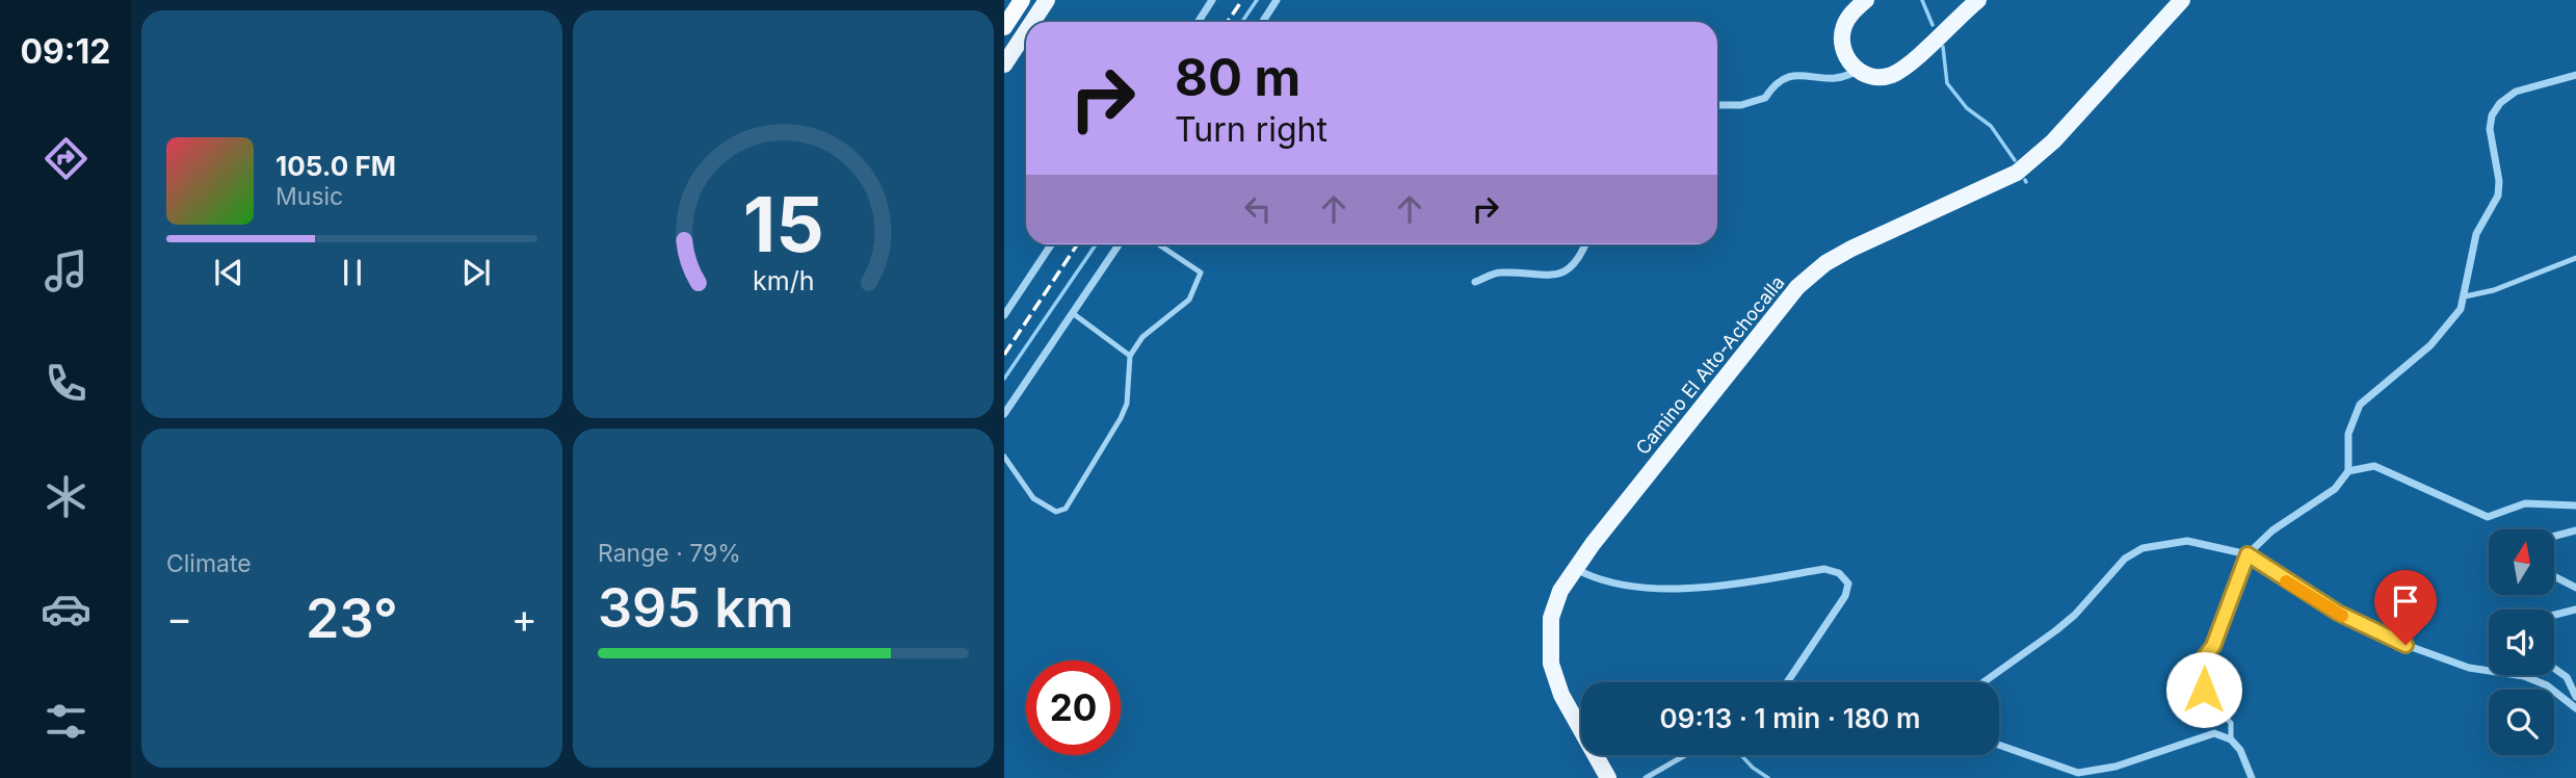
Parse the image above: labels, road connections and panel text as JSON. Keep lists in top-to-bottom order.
{
  "streets": {
    "main road": ["Camino El Alto-Achocalla"]
  },
  "north": "top",
  "page": {
    "tabs": "09:12",
    "turn": ["80 m", "Turn right"],
    "song": ["105.0 FM", "Music"],
    "tile": [
      "Climate",
      ["Range · 79%", "395 km"]
    ],
    "heat": ["−", "23°", "+"],
    "limit": "20",
    "trip": "09:13 · 1 min · 180 m",
    "gauge": ["15", "km/h"]
  }
}
